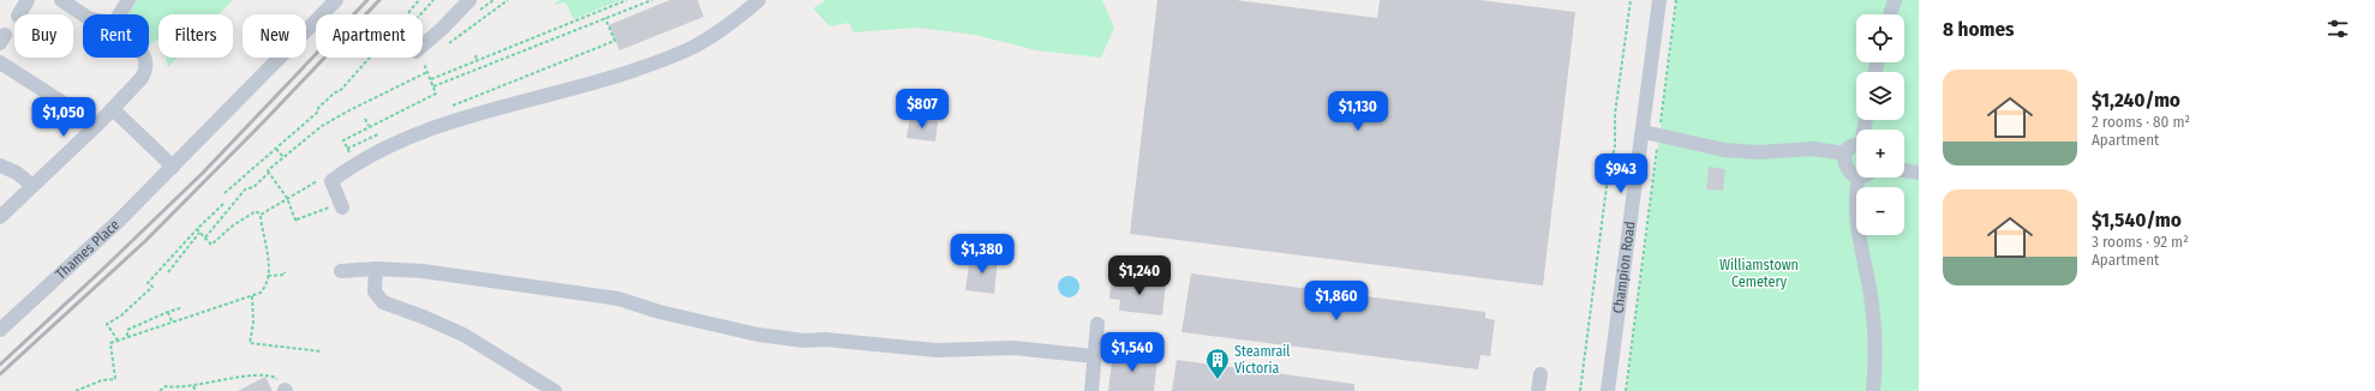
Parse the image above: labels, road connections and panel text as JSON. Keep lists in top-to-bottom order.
{
  "streets": {
    "street": ["Thames Place", "Champion Road"]
  },
  "parks": ["Williamstown Cemetery"],
  "places": {
    "building": ["Steamrail Victoria"]
  },
  "page": {
    "heading": "8 homes",
    "map_buttons": ["+", "−"],
    "chip": [
      "Buy",
      "Rent",
      "Filters",
      "New",
      "Apartment"
    ],
    "list": [
      {
        "name": "$1,240/mo",
        "note": "2 rooms · 80 m² · Apartment"
      },
      {
        "name": "$1,540/mo",
        "note": "3 rooms · 92 m² · Apartment"
      }
    ],
    "price": [
      "$807",
      "$1,130",
      "$1,050",
      "$943",
      "$1,380",
      "$1,240",
      "$1,860",
      "$1,540"
    ]
  }
}
